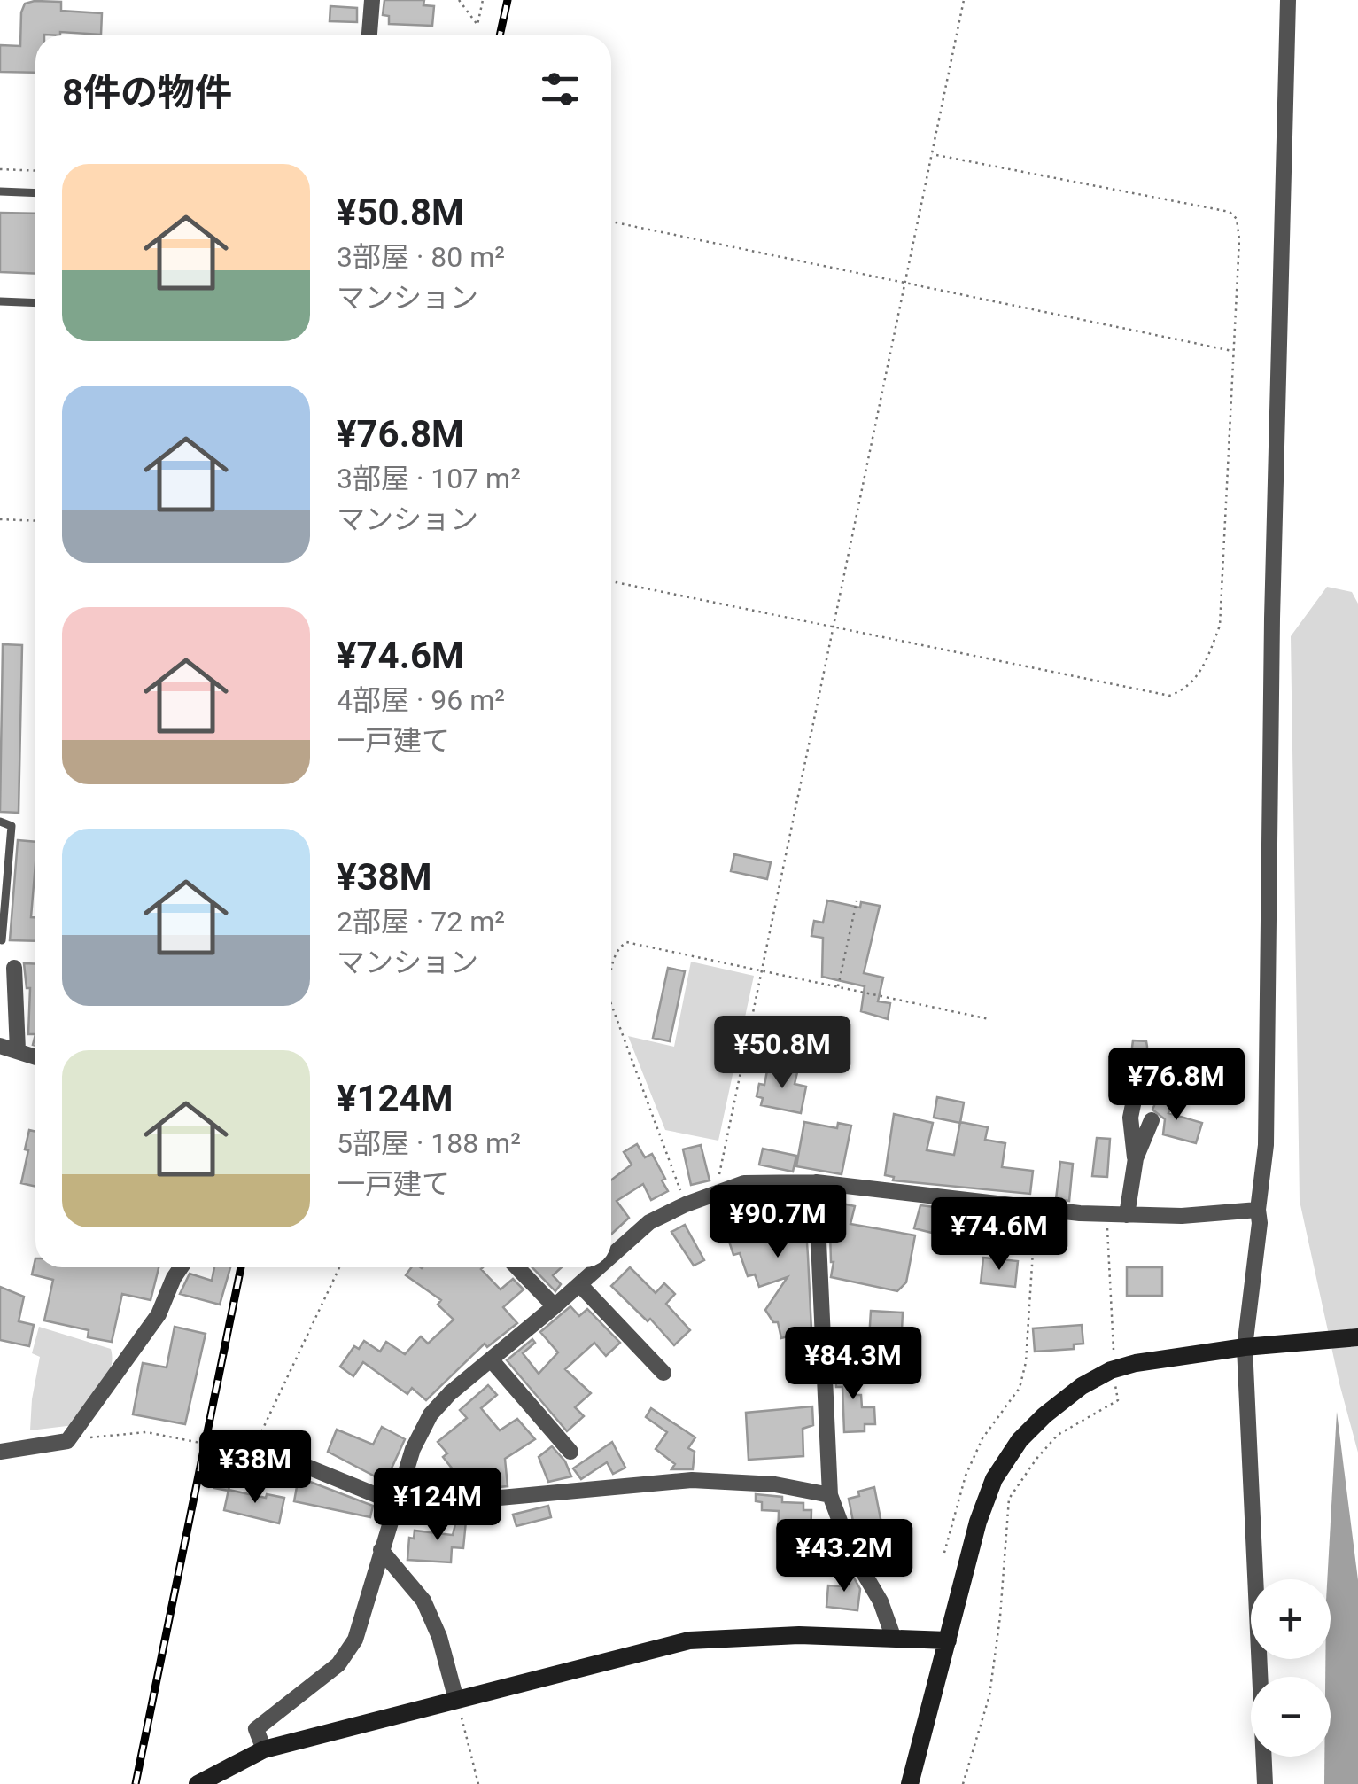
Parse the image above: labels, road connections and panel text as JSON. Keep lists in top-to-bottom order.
{
  "page": {
    "heading": "8件の物件",
    "list": [
      {
        "name": "¥50.8M",
        "note": "3部屋 · 80 m² · マンション"
      },
      {
        "name": "¥76.8M",
        "note": "3部屋 · 107 m² · マンション"
      },
      {
        "name": "¥74.6M",
        "note": "4部屋 · 96 m² · 一戸建て"
      },
      {
        "name": "¥38M",
        "note": "2部屋 · 72 m² · マンション"
      },
      {
        "name": "¥124M",
        "note": "5部屋 · 188 m² · 一戸建て"
      }
    ],
    "price": [
      "¥50.8M",
      "¥76.8M",
      "¥90.7M",
      "¥74.6M",
      "¥84.3M",
      "¥38M",
      "¥124M",
      "¥43.2M"
    ],
    "map_buttons": ["+", "−"]
  }
}
